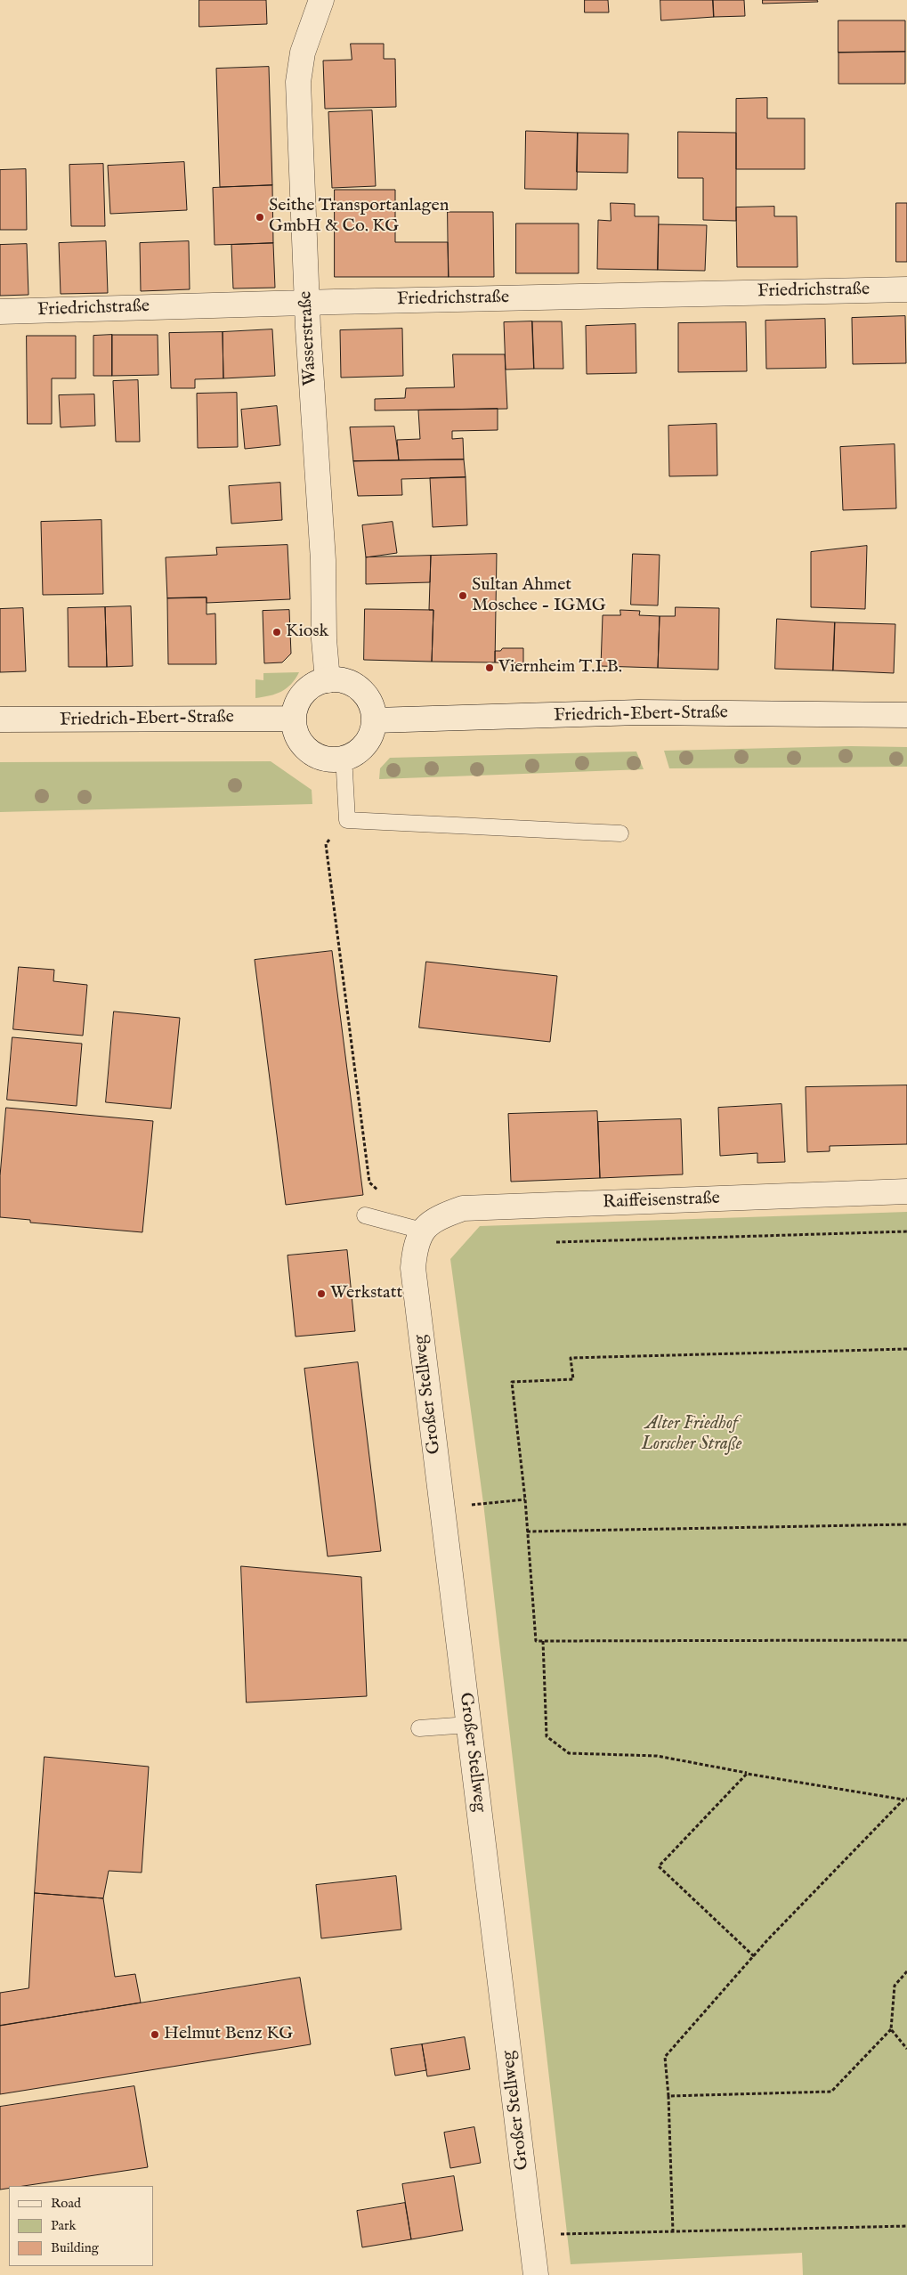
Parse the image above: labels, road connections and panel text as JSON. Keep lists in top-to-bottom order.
{
  "streets": {
    "street": [
      "Friedrichstraße",
      "Wasserstraße",
      "Friedrich-Ebert-Straße",
      "Raiffeisenstraße",
      "Großer Stellweg"
    ]
  },
  "crossings": [
    ["Friedrichstraße", "Wasserstraße"],
    ["Wasserstraße", "Friedrich-Ebert-Straße"],
    ["Raiffeisenstraße", "Großer Stellweg"]
  ],
  "parks": ["Alter Friedhof Lorscher Straße"],
  "places": [
    "Seithe Transportanlagen GmbH & Co. KG",
    "Sultan Ahmet Moschee - IGMG",
    "Kiosk",
    "Viernheim T.I.B.",
    "Werkstatt",
    "Helmut Benz KG"
  ],
  "legend": ["Road", "Park", "Building"]
}
